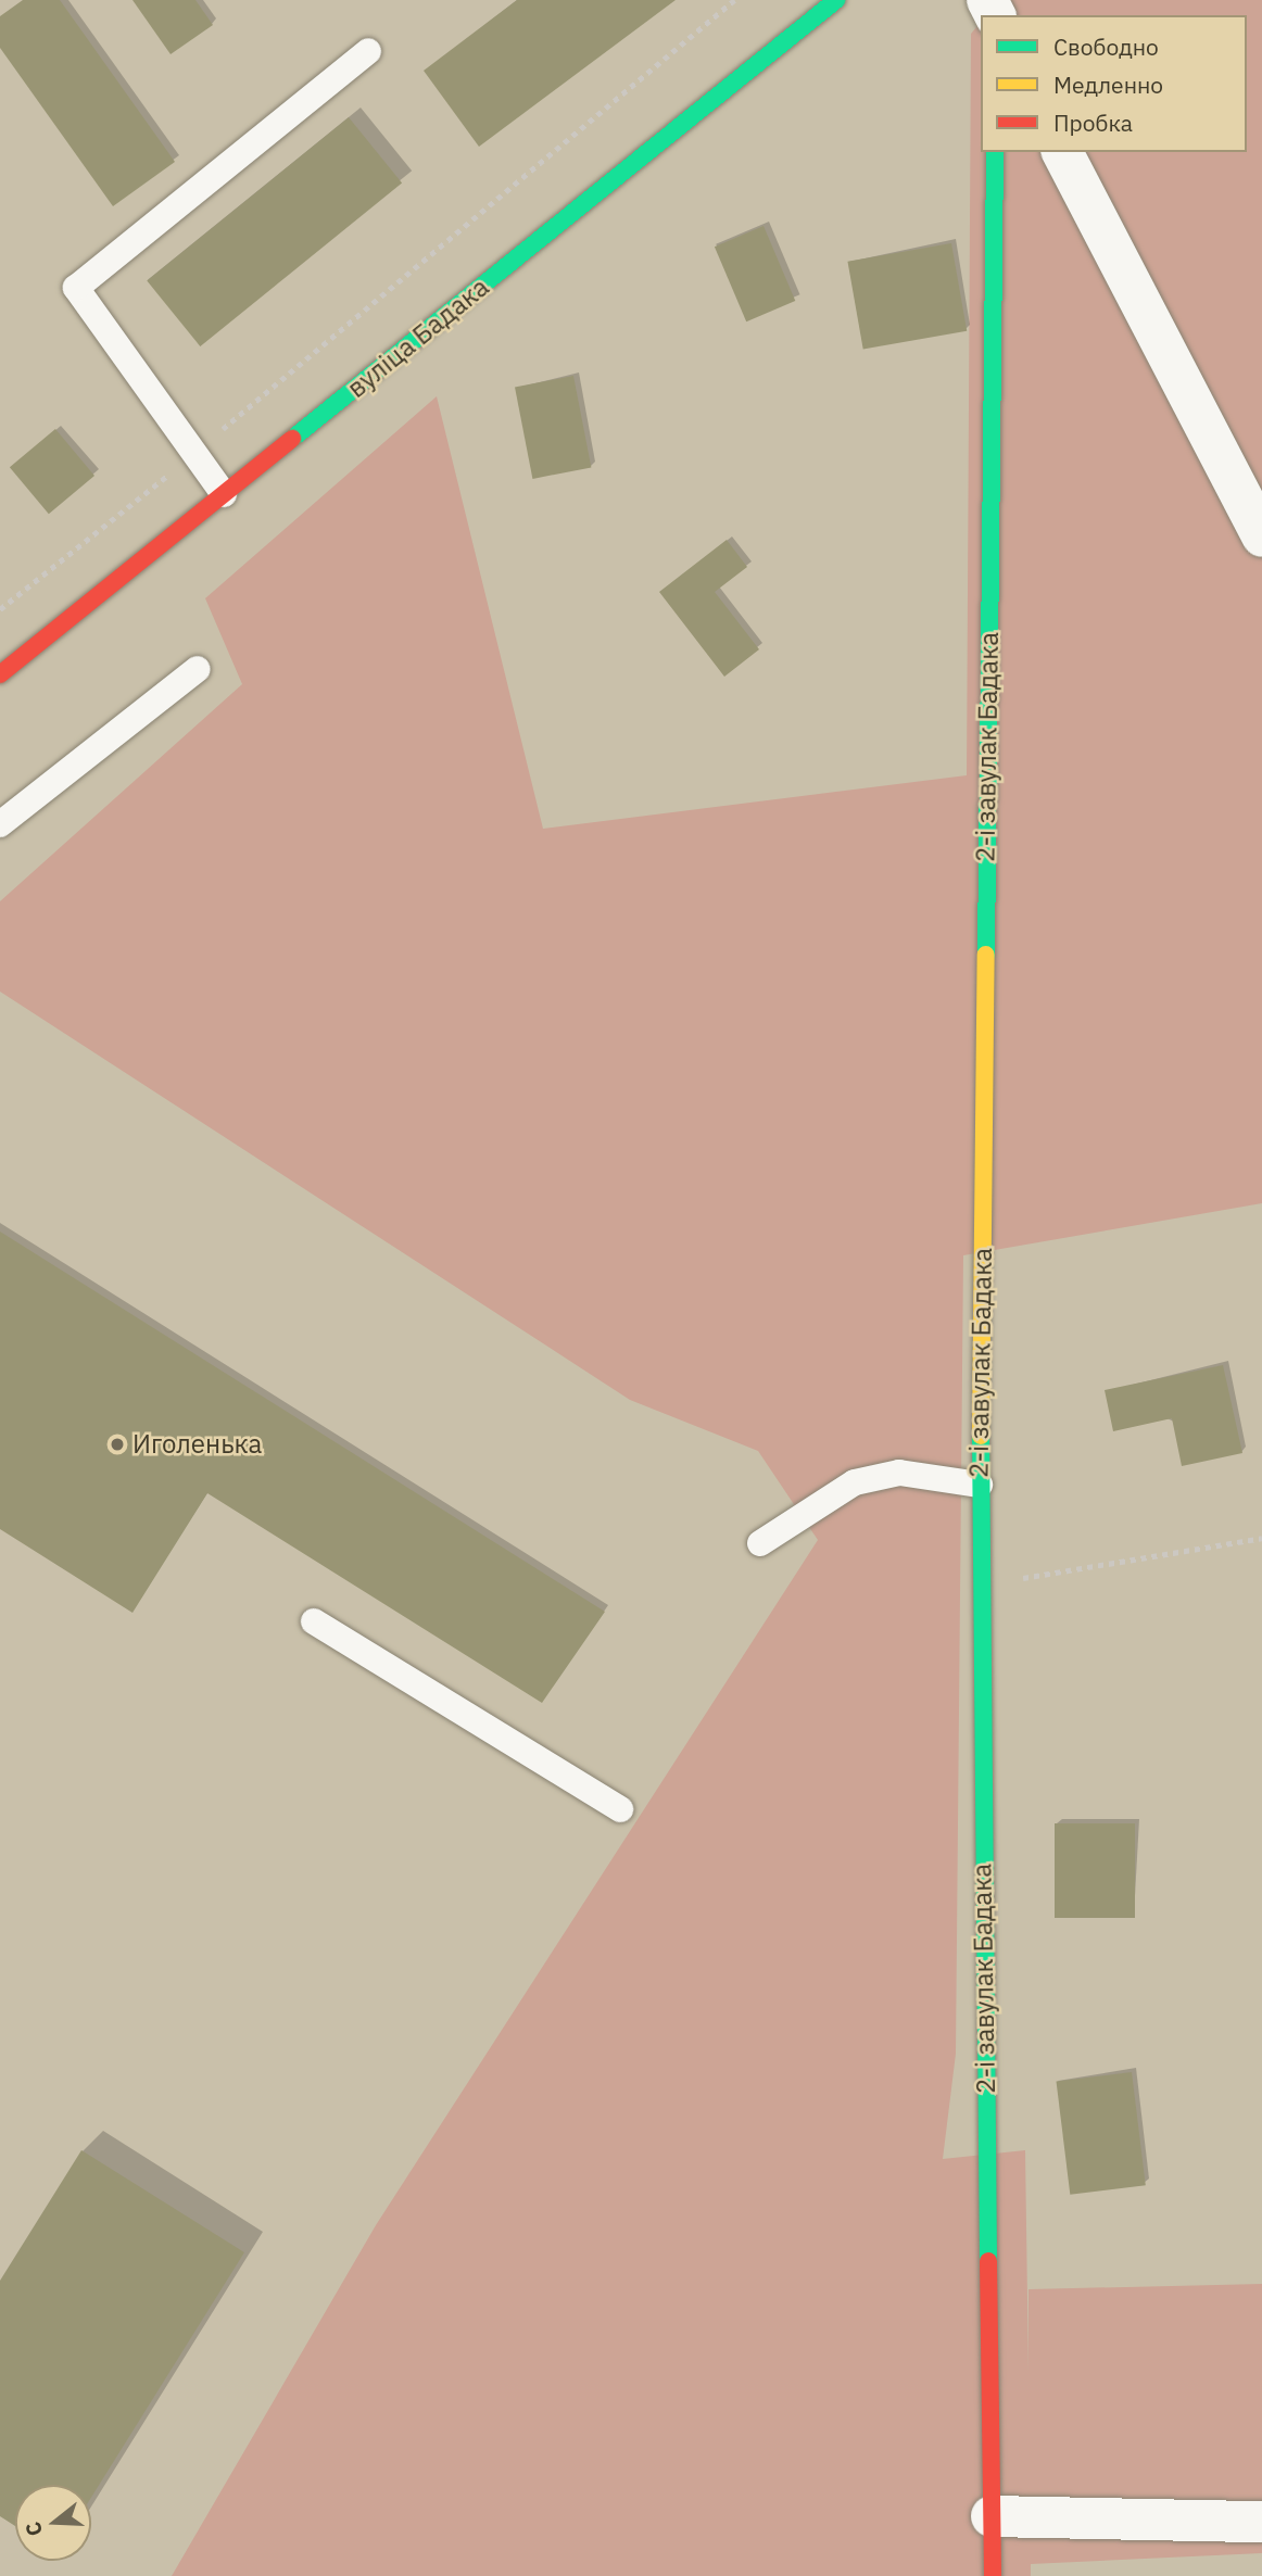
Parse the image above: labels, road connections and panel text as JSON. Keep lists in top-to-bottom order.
{
  "streets": {
    "street": ["вуліца Бадака", "2-і завулак Бадака"]
  },
  "places": ["Иголенька"],
  "legend": ["Свободно", "Медленно", "Пробка"],
  "north": "left"
}
